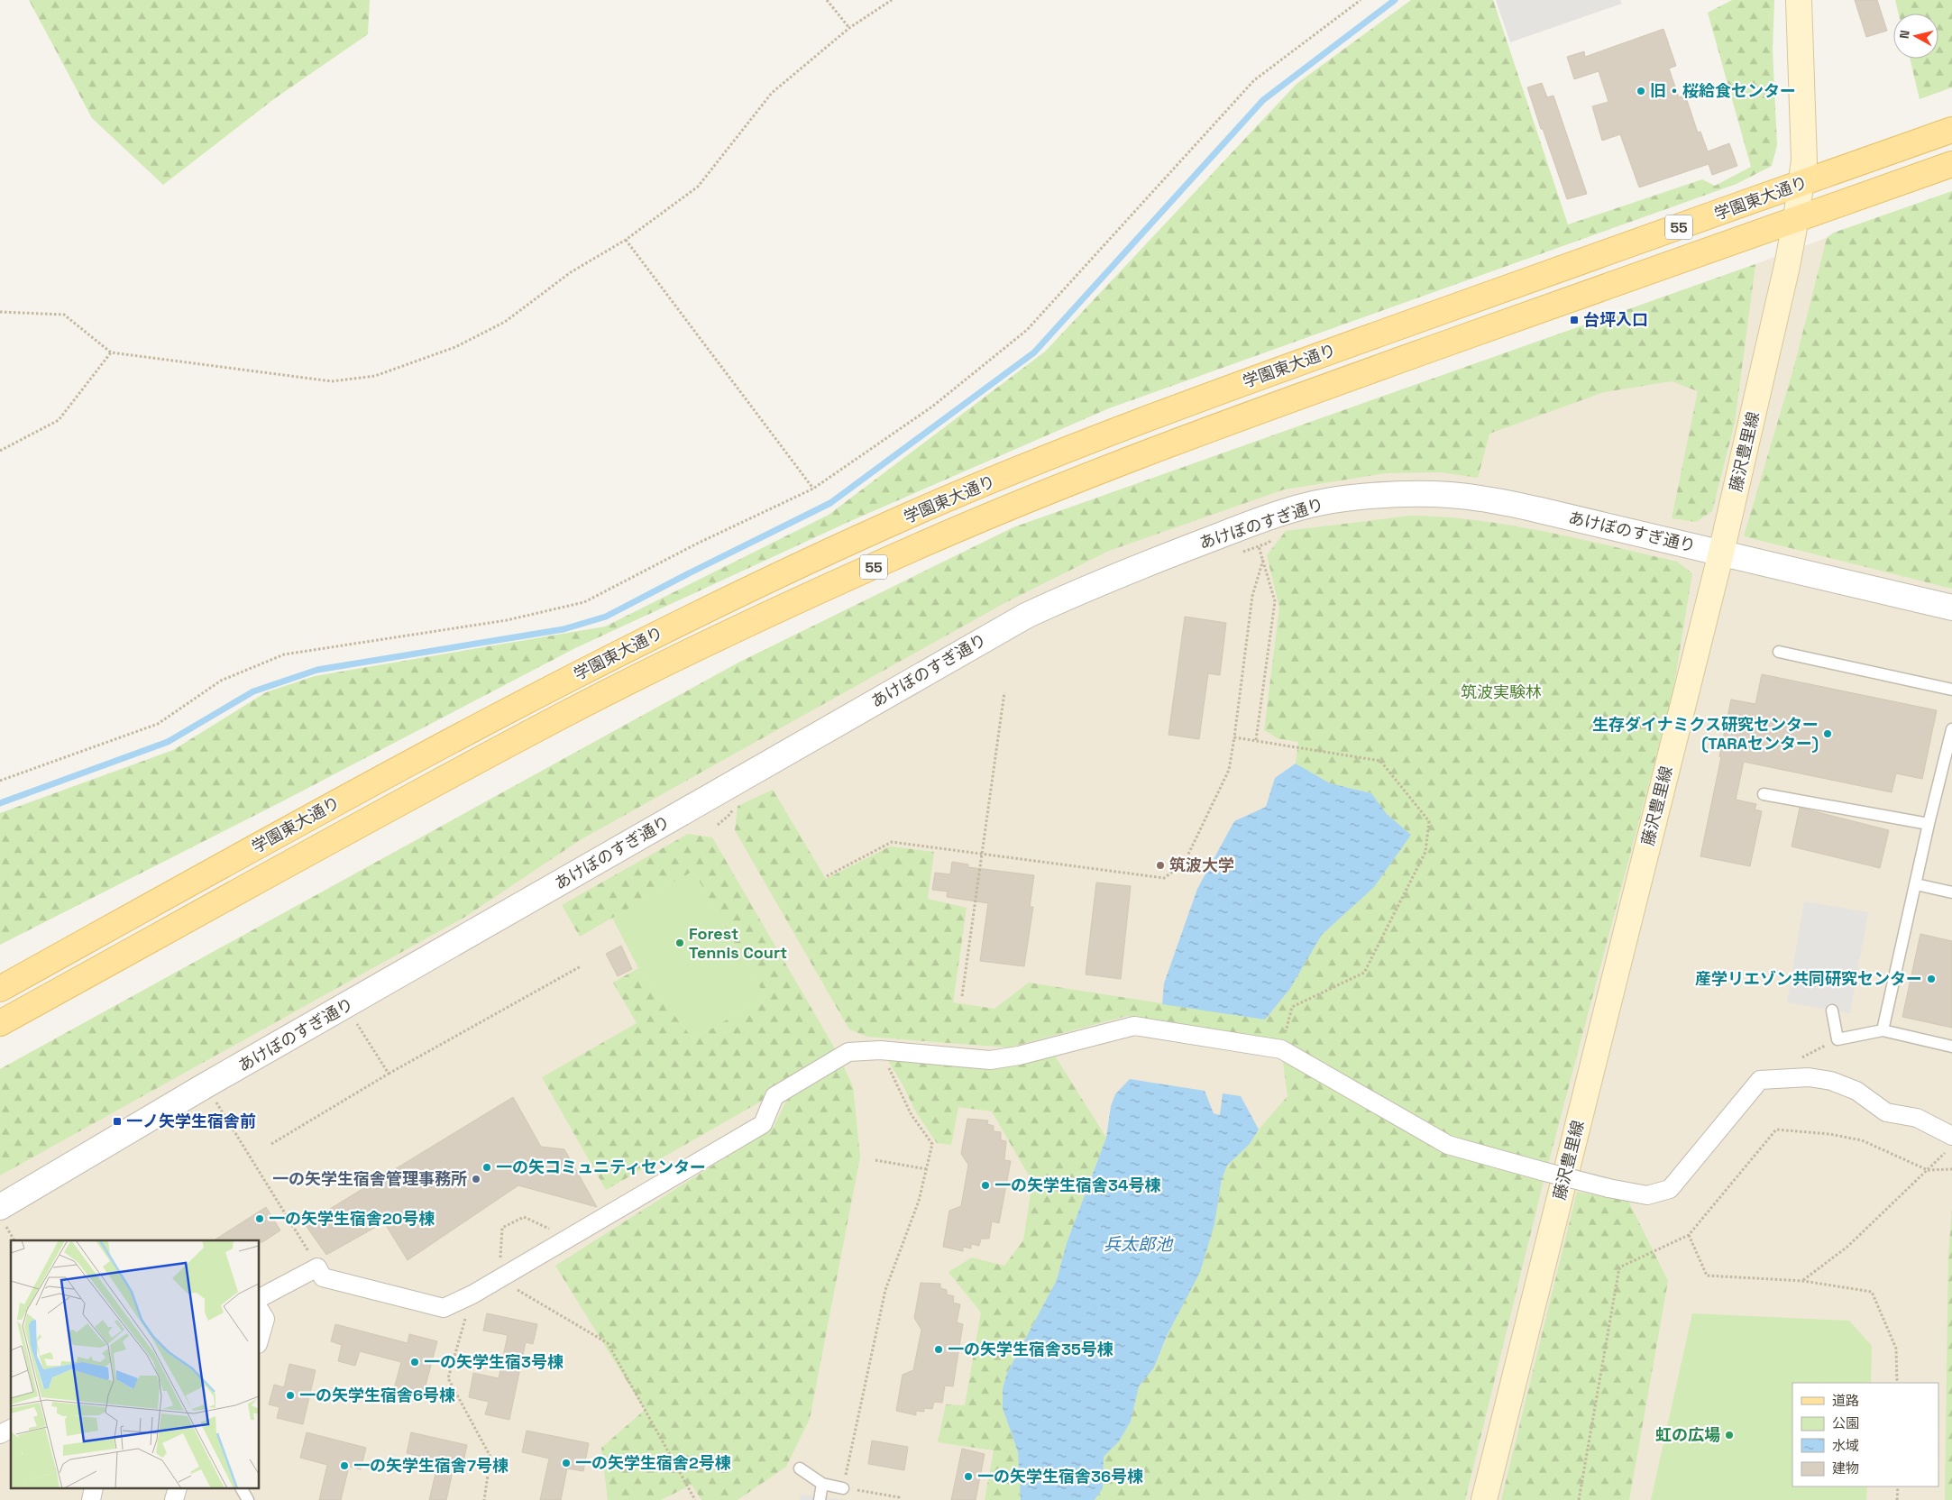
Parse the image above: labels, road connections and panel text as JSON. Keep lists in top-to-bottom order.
{
  "streets": {
    "main road": ["学園東大通り", "55", "藤沢豊里線"],
    "street": ["あけぼのすぎ通り"]
  },
  "crossings": [
    ["学園東大通り", "藤沢豊里線"],
    ["藤沢豊里線", "あけぼのすぎ通り"]
  ],
  "water": ["兵太郎池"],
  "parks": ["筑波実験林"],
  "places": {
    "other": [
      "旧・桜給食センター",
      "生存ダイナミクス研究センター (TARAセンター)",
      "筑波大学",
      "Forest Tennis Court",
      "産学リエゾン共同研究センター",
      "一の矢コミュニティセンター",
      "一の矢学生宿舎管理事務所",
      "一の矢学生宿舎34号棟",
      "一の矢学生宿舎20号棟",
      "一の矢学生宿舎35号棟",
      "一の矢学生宿3号棟",
      "一の矢学生宿舎6号棟",
      "虹の広場",
      "一の矢学生宿舎2号棟",
      "一の矢学生宿舎7号棟",
      "一の矢学生宿舎36号棟"
    ],
    "transit": ["台坪入口", "一ノ矢学生宿舎前"]
  },
  "legend": [
    "道路",
    "公園",
    "水域",
    "建物"
  ],
  "north": "left"
}
